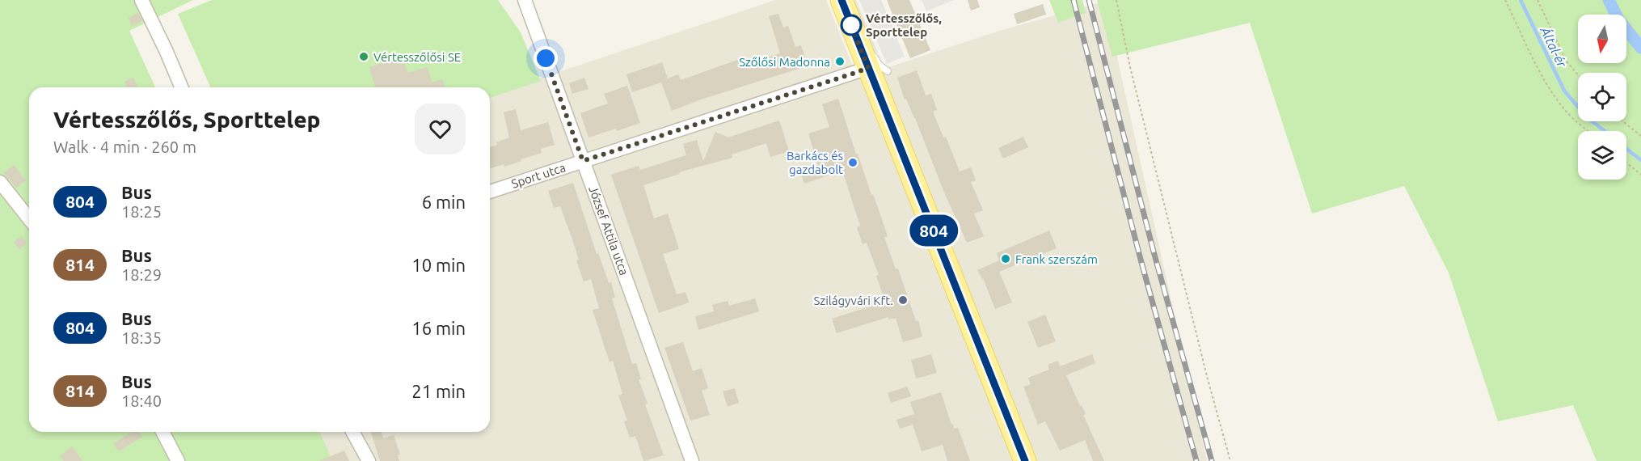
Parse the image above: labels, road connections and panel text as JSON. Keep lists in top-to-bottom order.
{
  "streets": {
    "street": ["Sport utca", "József Attila utca"]
  },
  "crossings": [
    ["Sport utca", "József Attila utca"]
  ],
  "water": ["Által-ér"],
  "places": [
    "Vértesszőlős, Sporttelep",
    "Vértesszőlősi SE",
    "Szőlősi Madonna",
    "Barkács és gazdabolt",
    "Frank szerszám",
    "Szilágyvári Kft."
  ],
  "lines": ["bus line 804"],
  "north": "bottom",
  "page": {
    "on_map": "804",
    "heading": ["Vértesszőlős, Sporttelep", "Walk · 4 min · 260 m"],
    "list": [
      {
        "mark": "804",
        "name": "Bus",
        "note": "18:25",
        "value": "6 min"
      },
      {
        "mark": "814",
        "name": "Bus",
        "note": "18:29",
        "value": "10 min"
      },
      {
        "mark": "804",
        "name": "Bus",
        "note": "18:35",
        "value": "16 min"
      },
      {
        "mark": "814",
        "name": "Bus",
        "note": "18:40",
        "value": "21 min"
      }
    ]
  }
}
